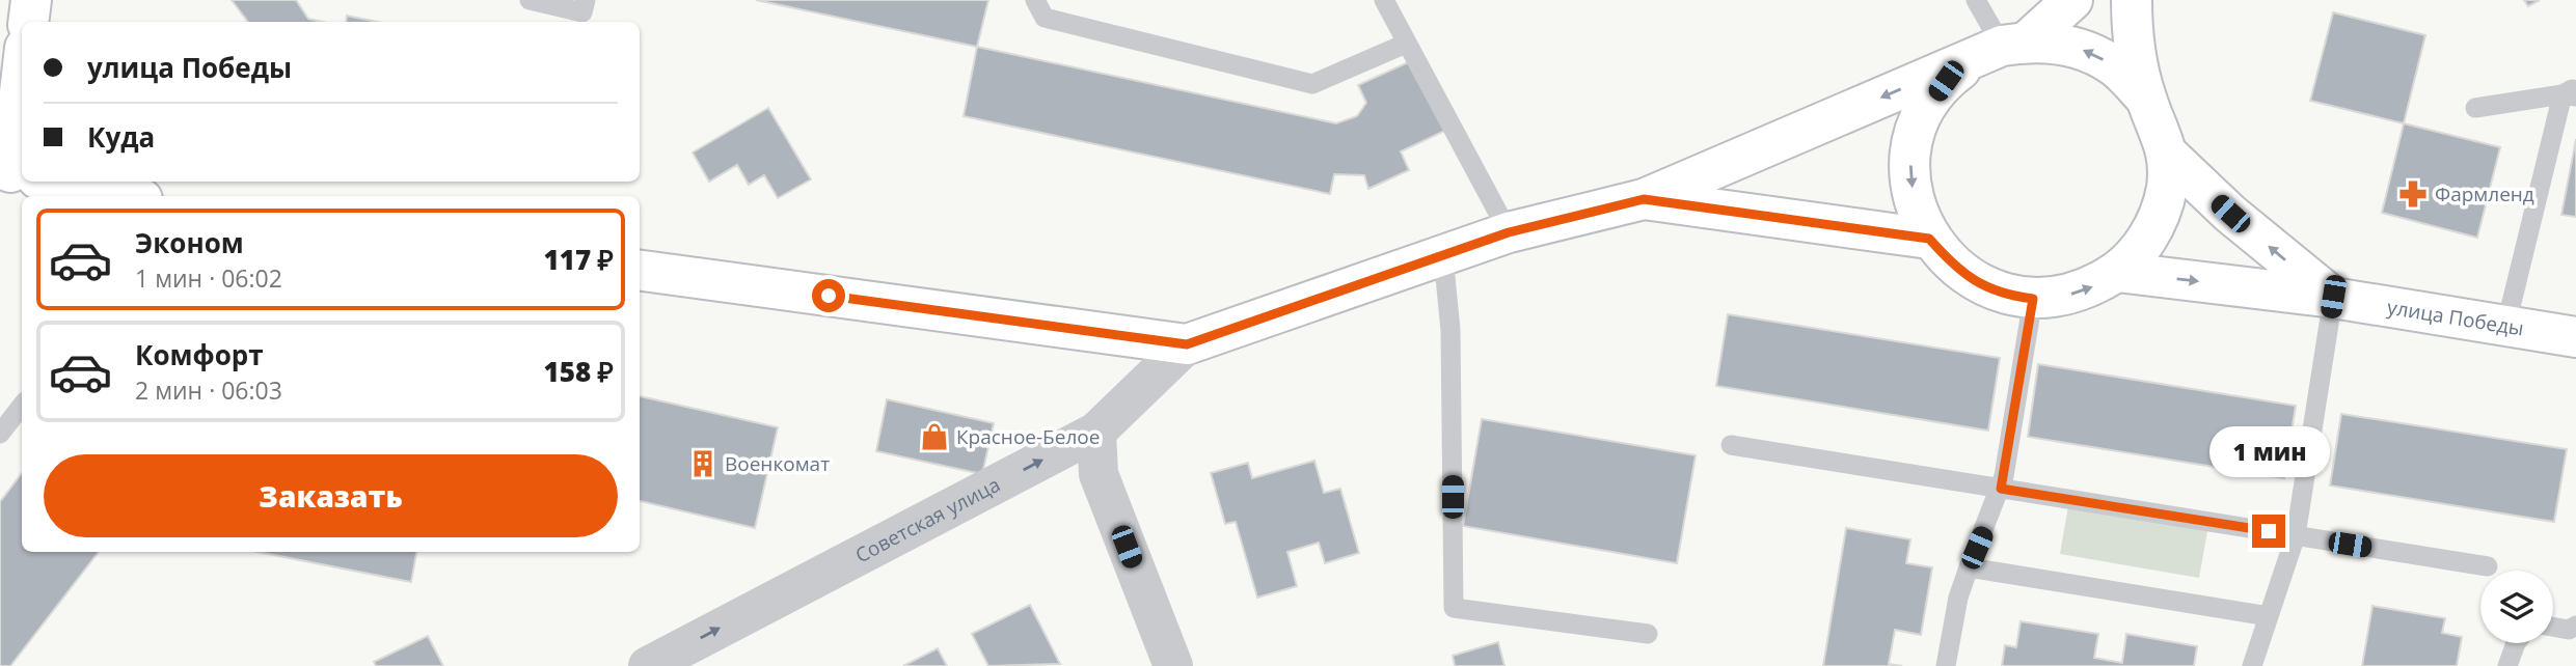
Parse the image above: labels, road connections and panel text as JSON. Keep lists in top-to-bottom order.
{
  "streets": {
    "street": ["улица Победы", "Советская улица"]
  },
  "one_way": ["улица Победы", "Советская улица"],
  "places": {
    "pharmacy": ["Фармленд"],
    "shop": ["Красное-Белое"],
    "building": ["Военкомат"]
  },
  "page": {
    "banner": ["улица Победы", "Куда"],
    "list": [
      {
        "name": "Эконом",
        "note": "1 мин · 06:02",
        "value": "117 ₽"
      },
      {
        "name": "Комфорт",
        "note": "2 мин · 06:03",
        "value": "158 ₽"
      }
    ],
    "bubble": "1 мин",
    "buttons": "Заказать"
  }
}
